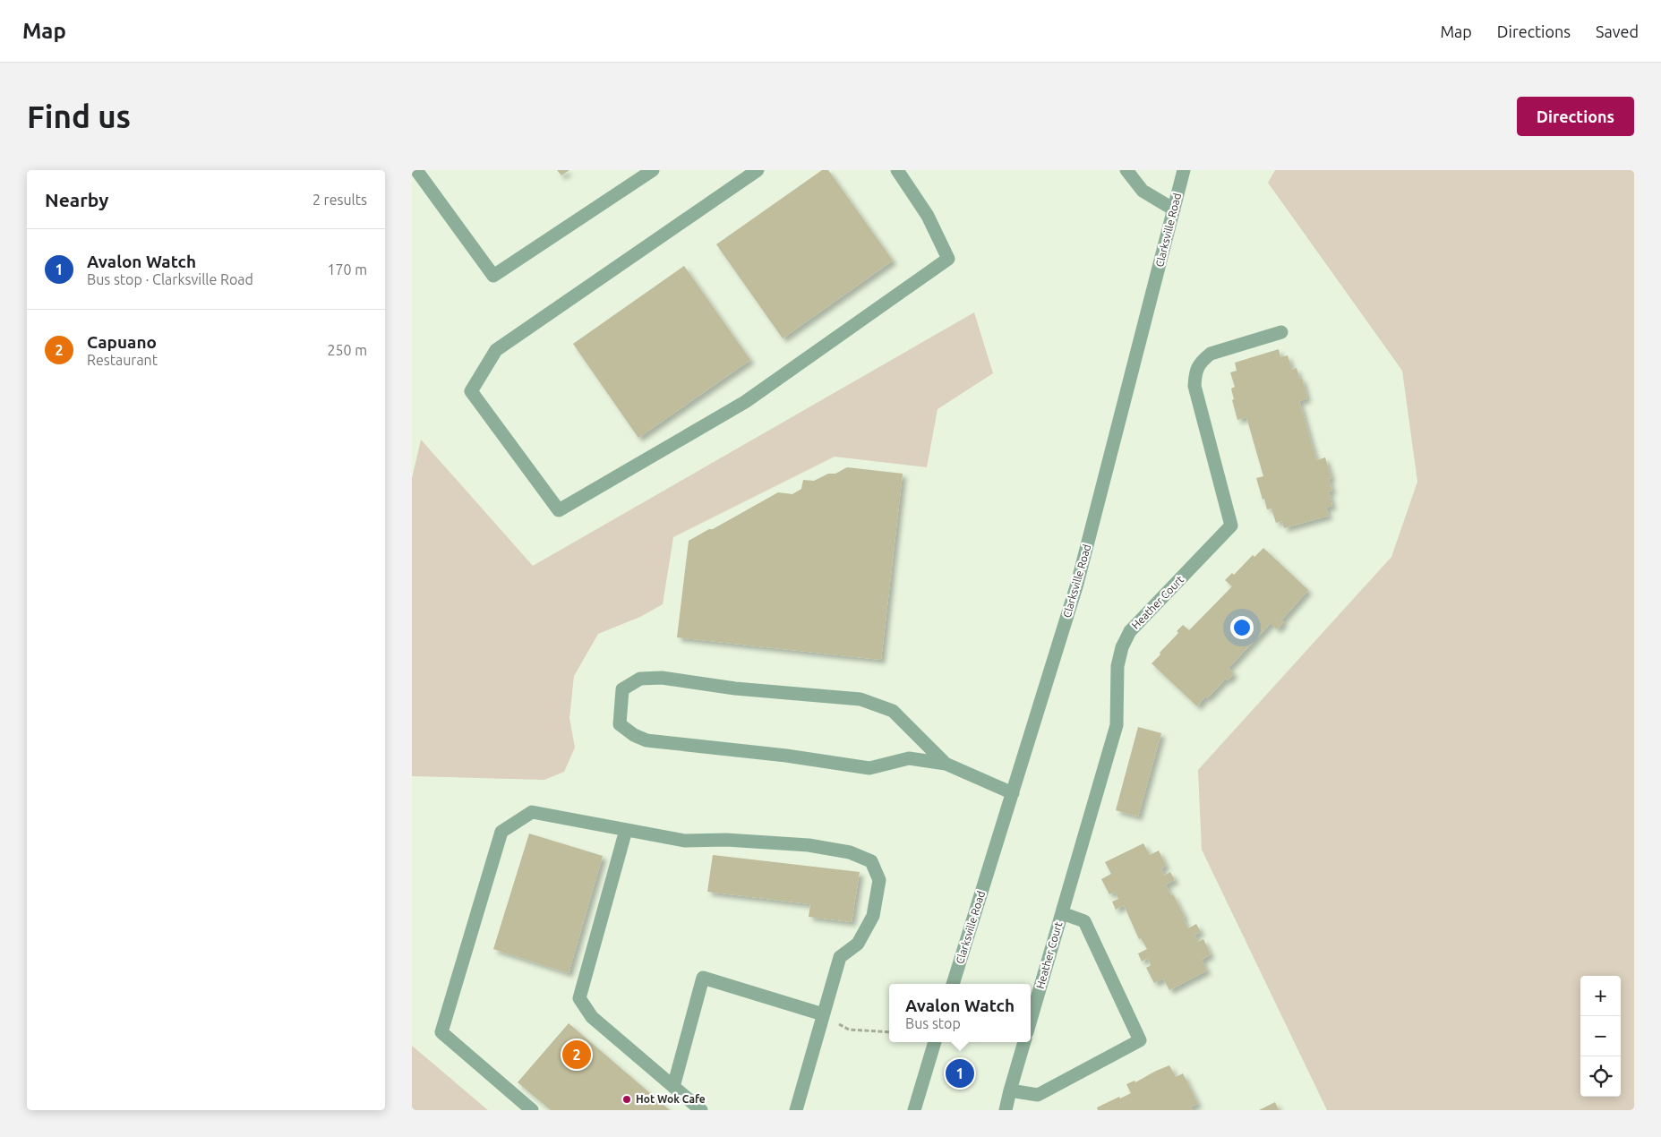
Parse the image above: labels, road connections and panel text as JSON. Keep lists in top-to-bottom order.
{
  "streets": {
    "street": ["Clarksville Road", "Heather Court"]
  },
  "places": ["Hot Wok Cafe"],
  "page": {
    "header": "Map",
    "nav": ["Map", "Directions", "Saved"],
    "buttons": "Directions",
    "title": "Find us",
    "heading": ["Nearby", "2 results"],
    "list": [
      {
        "mark": "1",
        "name": "Avalon Watch",
        "note": "Bus stop · Clarksville Road",
        "value": "170 m"
      },
      {
        "mark": "2",
        "name": "Capuano",
        "note": "Restaurant",
        "value": "250 m"
      }
    ],
    "map_buttons": ["+", "−"],
    "popup": ["Avalon Watch", "Bus stop"],
    "pins": ["2", "1"]
  }
}
